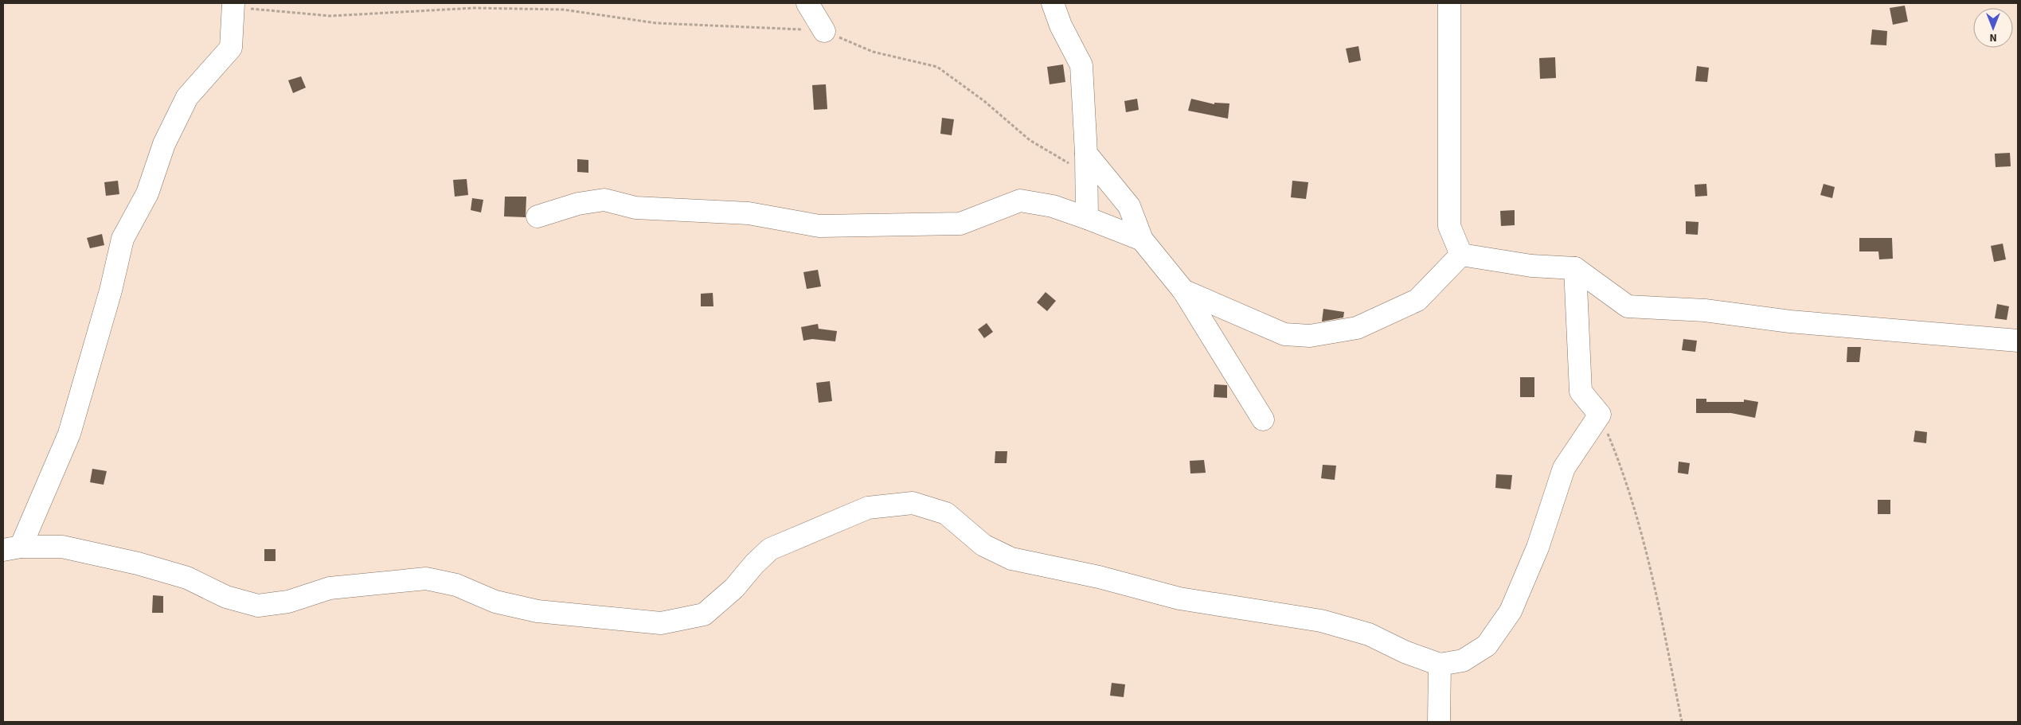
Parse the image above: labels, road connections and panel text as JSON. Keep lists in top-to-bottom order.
{
  "north": "bottom"
}
